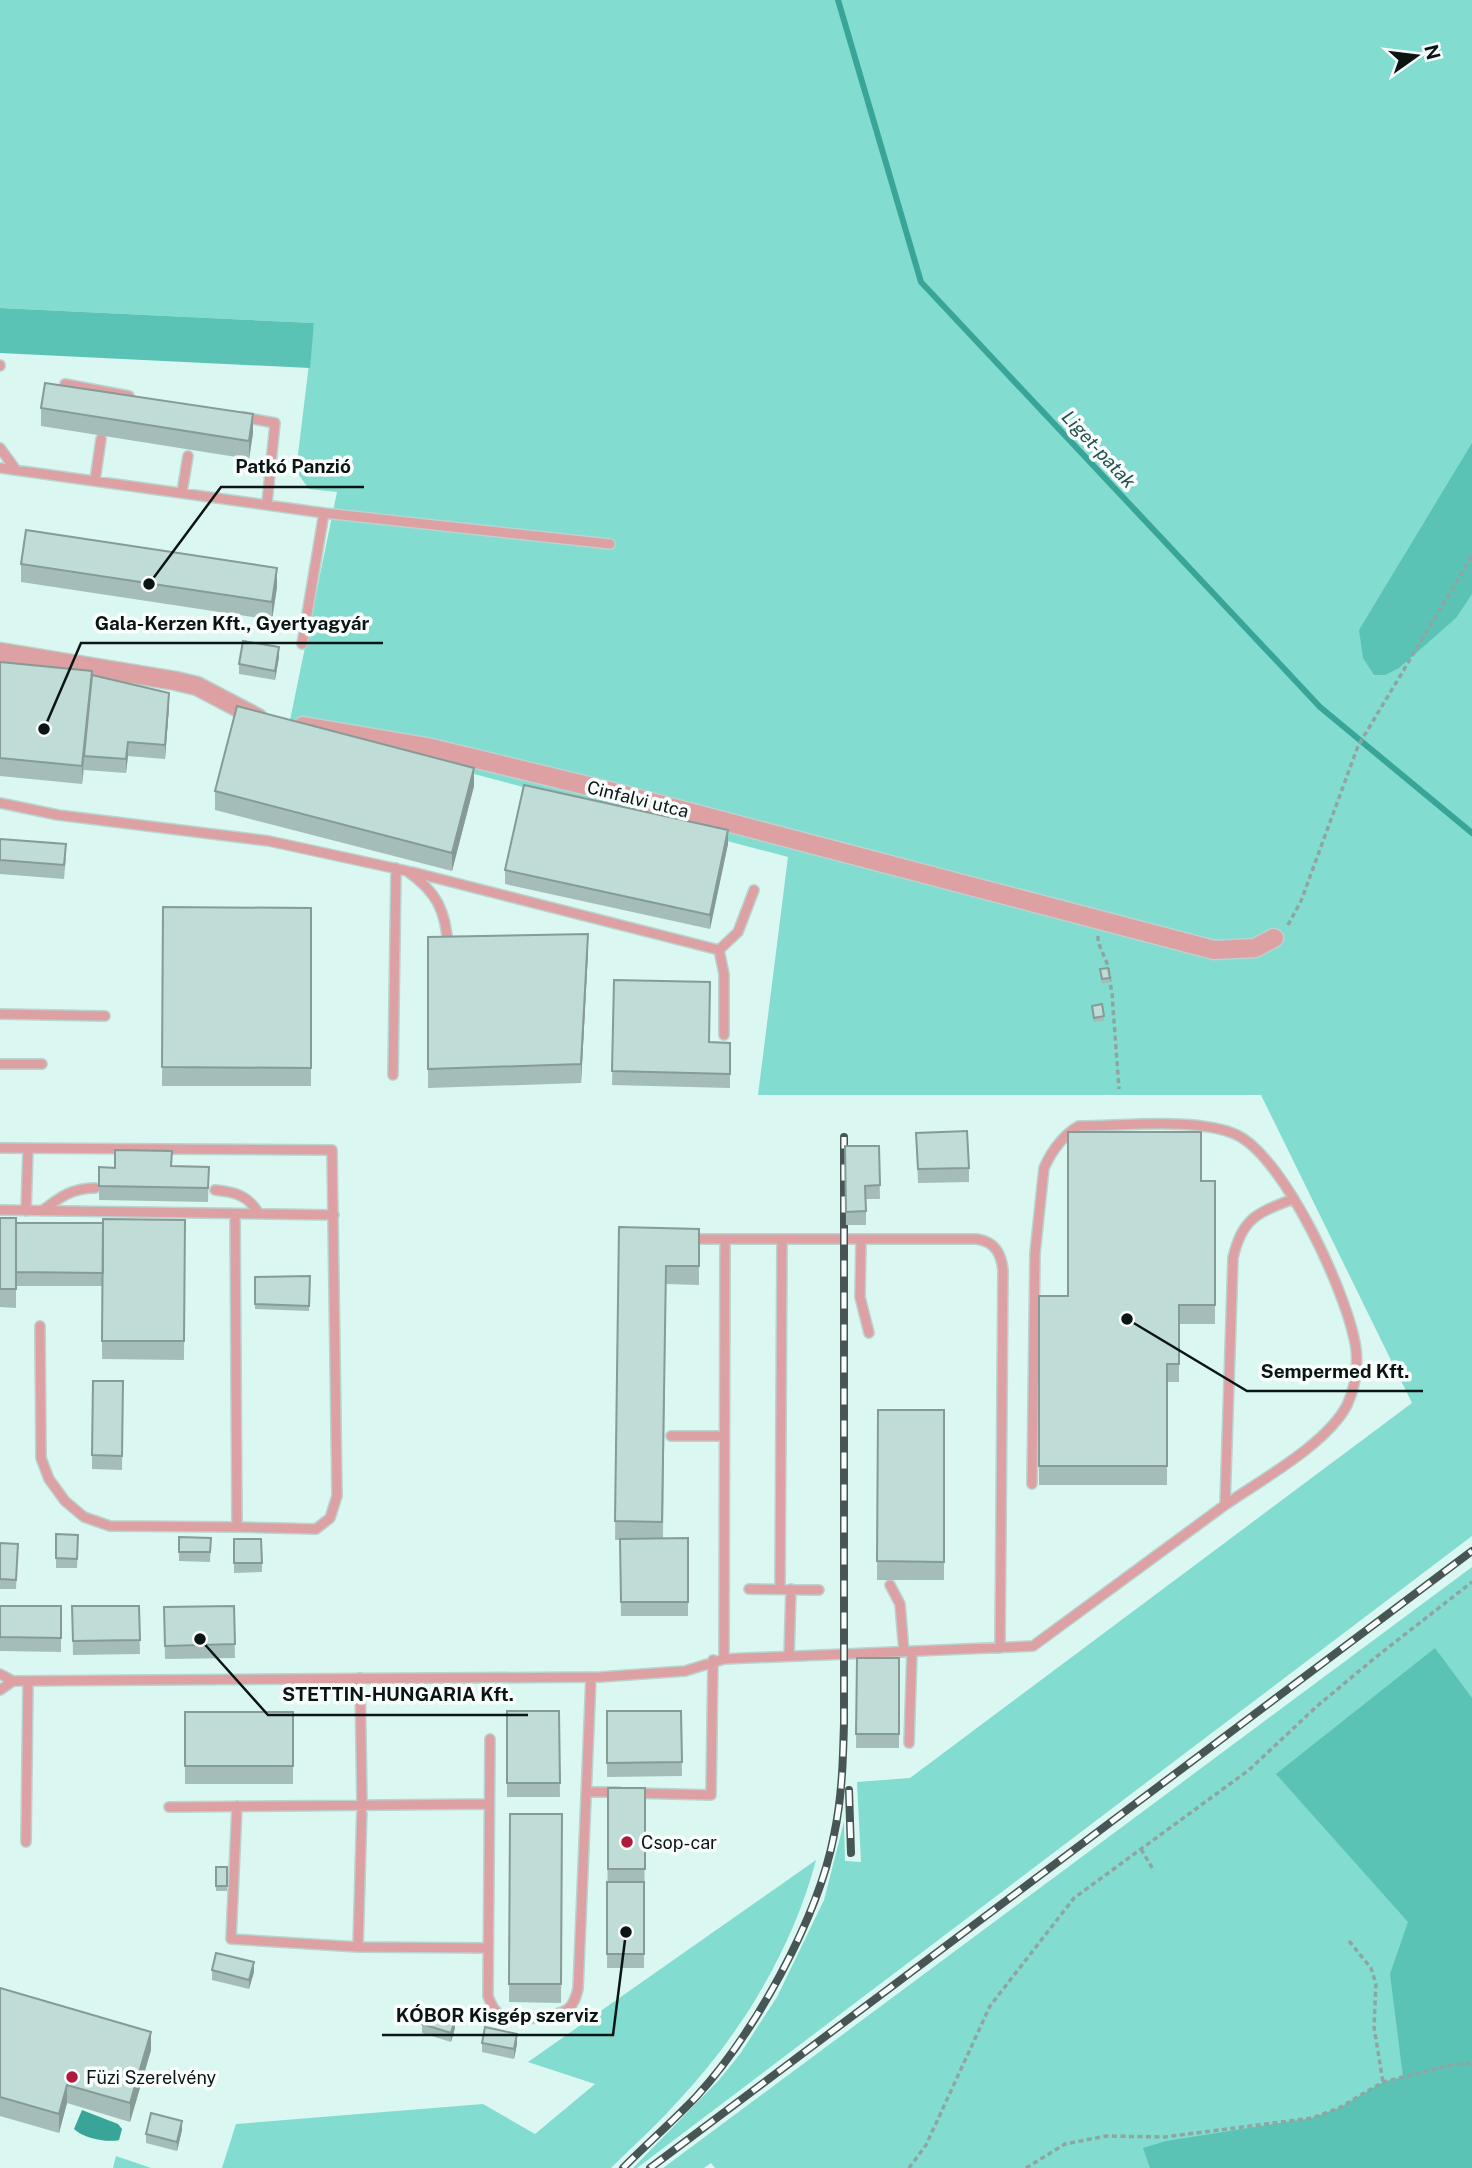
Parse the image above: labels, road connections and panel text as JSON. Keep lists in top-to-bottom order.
{
  "streets": {
    "street": ["Cinfalvi utca"]
  },
  "water": ["Liget-patak"],
  "places": [
    "Patkó Panzió",
    "Gala-Kerzen Kft., Gyertyagyár",
    "Sempermed Kft.",
    "STETTIN-HUNGARIA Kft.",
    "Csop-car",
    "KÓBOR Kisgép szerviz",
    "Füzi Szerelvény"
  ],
  "north": "right"
}
